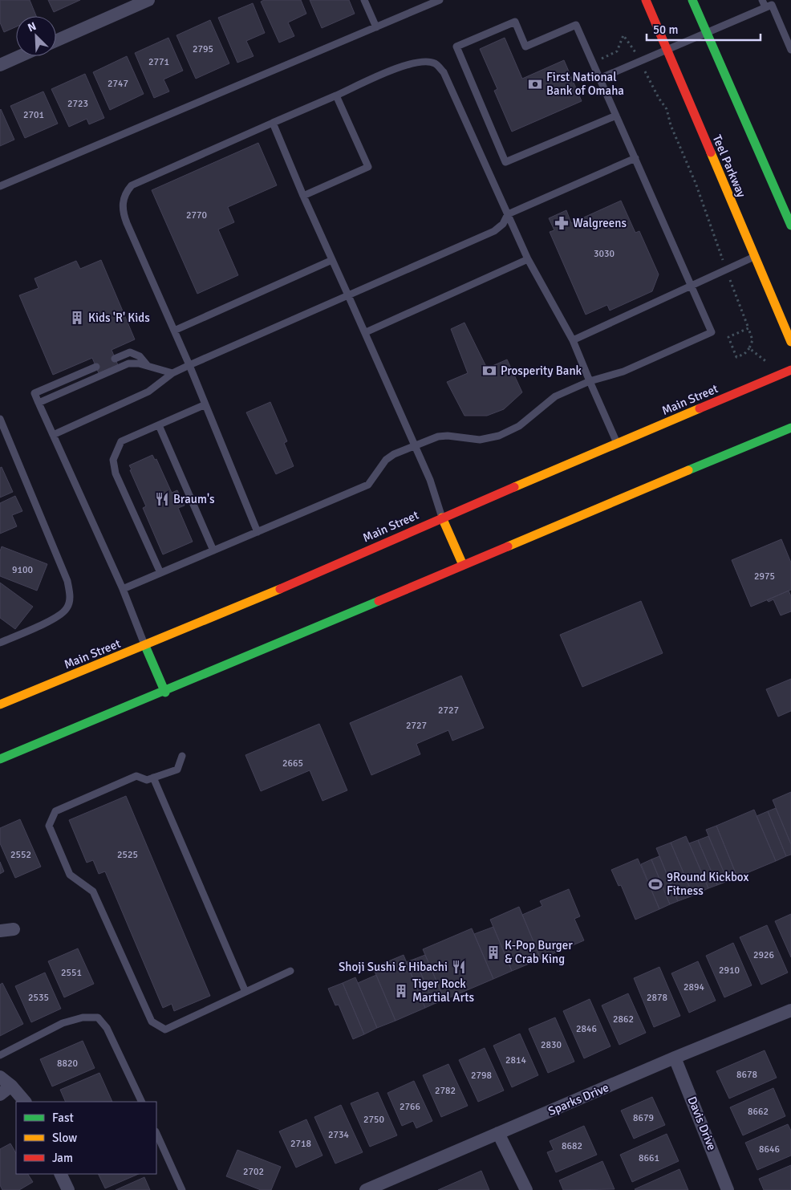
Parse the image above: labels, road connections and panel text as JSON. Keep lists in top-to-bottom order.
{
  "streets": {
    "main road": ["Teel Parkway", "Main Street"],
    "street": ["Sparks Drive", "Davis Drive"]
  },
  "crossings": [
    ["Sparks Drive", "Davis Drive"]
  ],
  "places": {
    "bank": ["First National Bank of Omaha", "Prosperity Bank"],
    "pharmacy": ["Walgreens"],
    "building": ["Kids 'R' Kids", "K-Pop Burger & Crab King", "Tiger Rock Martial Arts"],
    "restaurant": ["Braum's", "Shoji Sushi & Hibachi"],
    "sports": ["9Round Kickbox Fitness"]
  },
  "house_numbers": [
    "2795",
    "2771",
    "2747",
    "2723",
    "2701",
    "2770",
    "3030",
    "9100",
    "2975",
    "2727",
    "2727",
    "2665",
    "2552",
    "2525",
    "2926",
    "2910",
    "2551",
    "2894",
    "2535",
    "2878",
    "2862",
    "2846",
    "2830",
    "2814",
    "8820",
    "8678",
    "2798",
    "2782",
    "2766",
    "8662",
    "8679",
    "2750",
    "2734",
    "2718",
    "8682",
    "8646",
    "8661",
    "2702"
  ],
  "legend": ["Fast", "Slow", "Jam"],
  "scale_bar": "50 m",
  "north": "top left"
}
